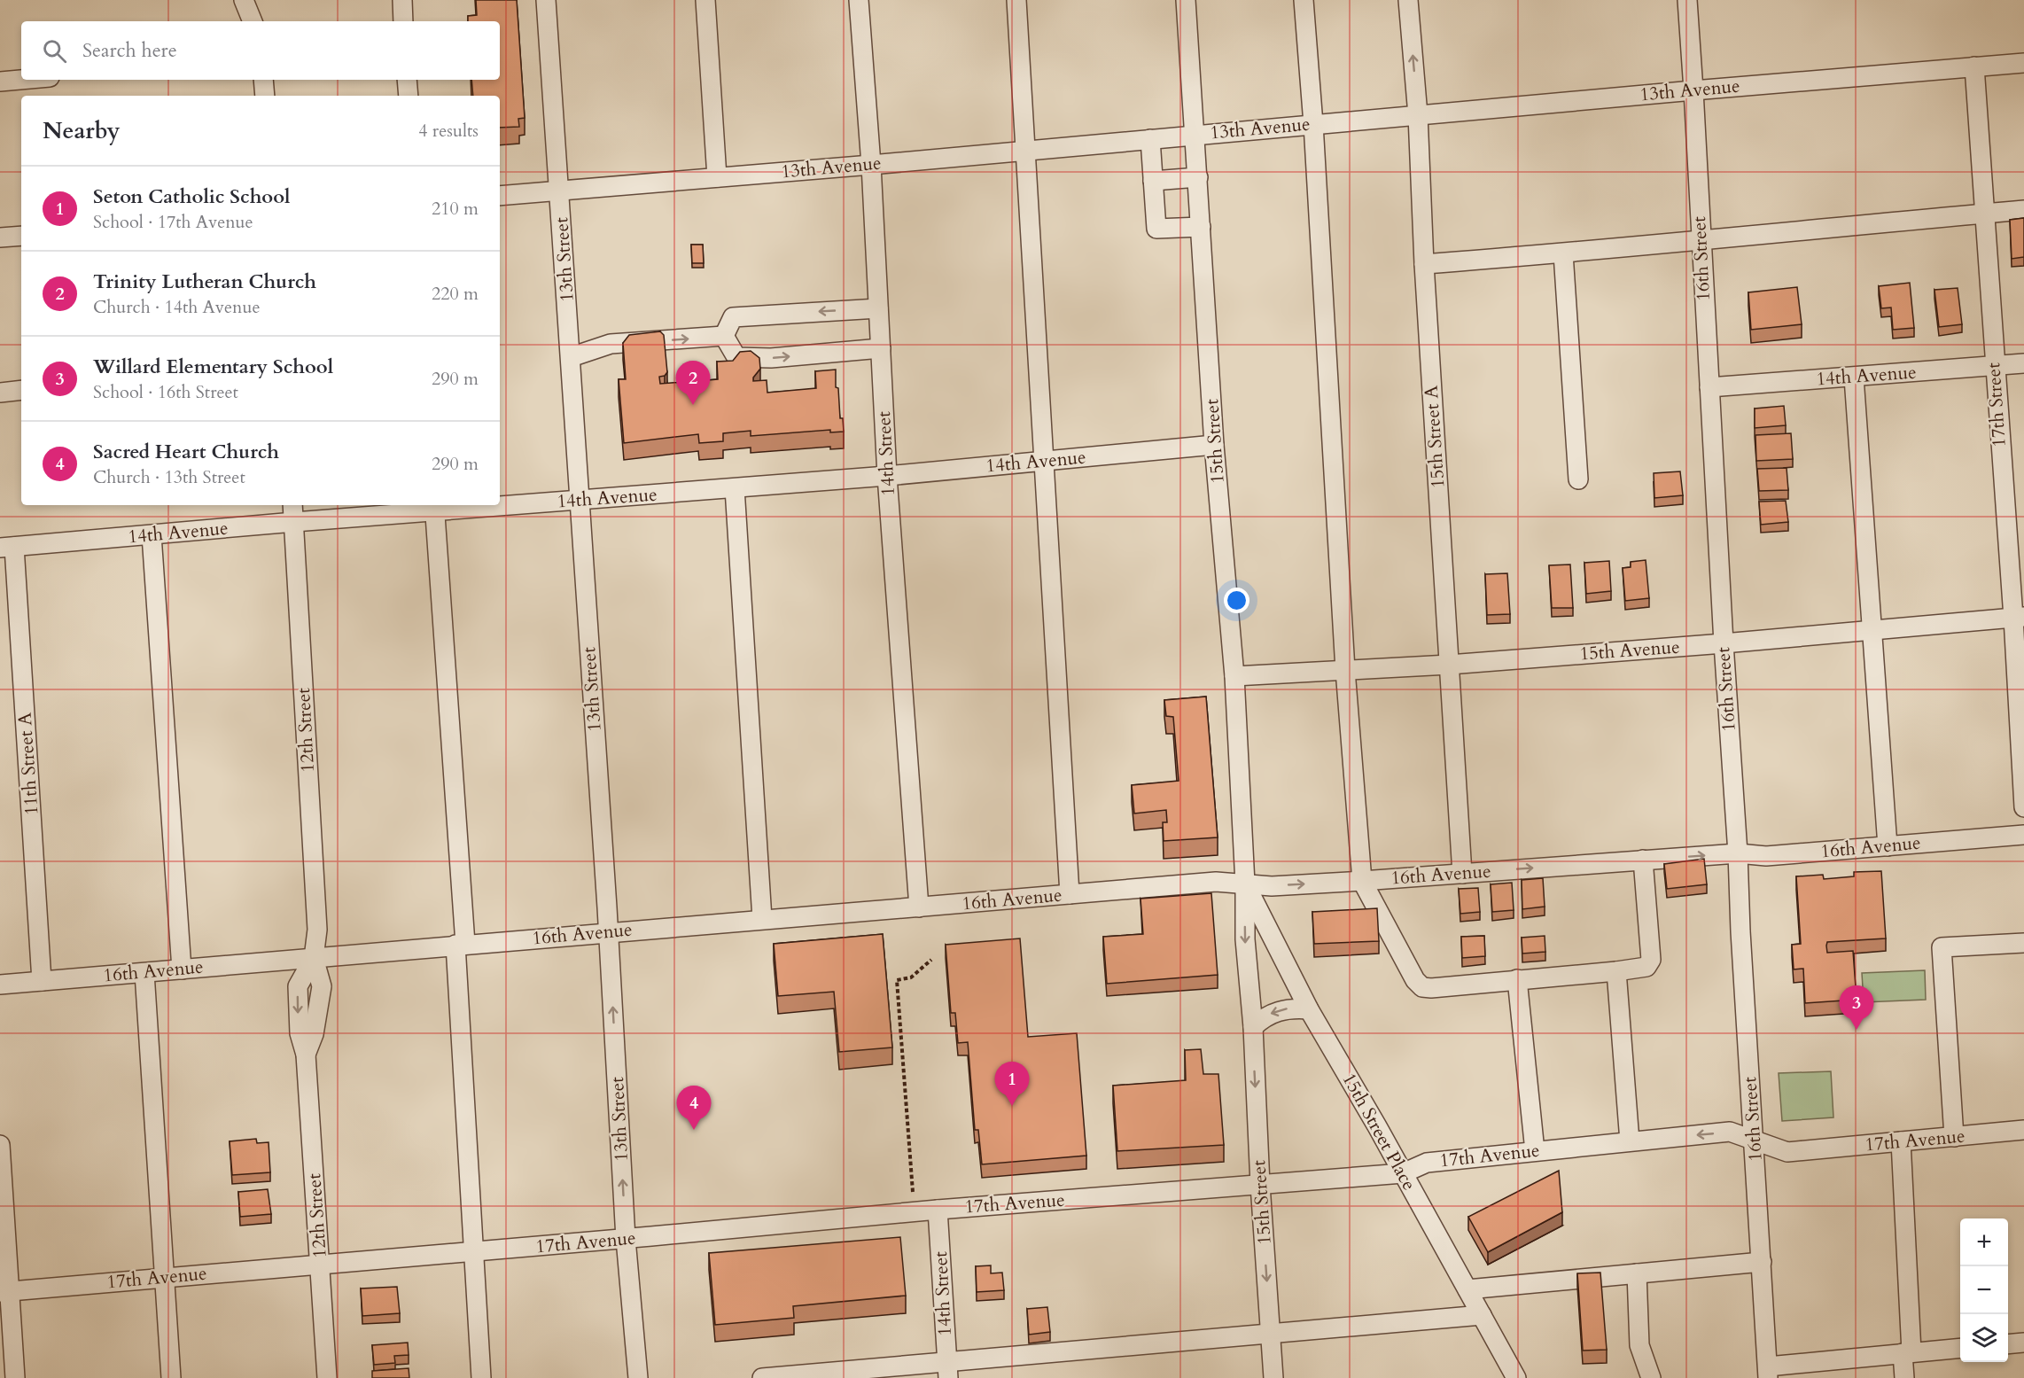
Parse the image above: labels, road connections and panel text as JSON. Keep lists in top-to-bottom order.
{
  "streets": {
    "street": [
      "13th Avenue",
      "16th Street",
      "13th Street",
      "14th Avenue",
      "17th Street",
      "15th Street A",
      "15th Street",
      "14th Street",
      "15th Avenue",
      "12th Street",
      "11th Street A",
      "16th Avenue",
      "15th Street Place",
      "17th Avenue"
    ]
  },
  "crossings": [
    ["13th Avenue", "16th Street"],
    ["13th Avenue", "13th Street"],
    ["13th Avenue", "17th Street"],
    ["13th Avenue", "15th Street A"],
    ["13th Avenue", "15th Street"],
    ["13th Avenue", "14th Street"],
    ["16th Street", "14th Avenue"],
    ["16th Street", "15th Avenue"],
    ["16th Street", "16th Avenue"],
    ["16th Street", "17th Avenue"],
    ["13th Street", "14th Avenue"],
    ["13th Street", "16th Avenue"],
    ["13th Street", "17th Avenue"],
    ["14th Avenue", "17th Street"],
    ["14th Avenue", "15th Street"],
    ["14th Avenue", "14th Street"],
    ["14th Avenue", "12th Street"],
    ["14th Avenue", "11th Street A"],
    ["17th Street", "15th Avenue"],
    ["15th Street A", "15th Avenue"],
    ["15th Street A", "16th Avenue"],
    ["15th Street", "15th Avenue"],
    ["15th Street", "16th Avenue"],
    ["15th Street", "15th Street Place"],
    ["15th Street", "17th Avenue"],
    ["14th Street", "16th Avenue"],
    ["14th Street", "17th Avenue"],
    ["12th Street", "16th Avenue"],
    ["12th Street", "17th Avenue"],
    ["11th Street A", "16th Avenue"],
    ["16th Avenue", "15th Street Place"],
    ["15th Street Place", "17th Avenue"]
  ],
  "page": {
    "search": "Search here",
    "heading": ["Nearby", "4 results"],
    "list": [
      {
        "mark": "1",
        "name": "Seton Catholic School",
        "note": "School · 17th Avenue",
        "value": "210 m"
      },
      {
        "mark": "2",
        "name": "Trinity Lutheran Church",
        "note": "Church · 14th Avenue",
        "value": "220 m"
      },
      {
        "mark": "3",
        "name": "Willard Elementary School",
        "note": "School · 16th Street",
        "value": "290 m"
      },
      {
        "mark": "4",
        "name": "Sacred Heart Church",
        "note": "Church · 13th Street",
        "value": "290 m"
      }
    ],
    "pins": [
      "2",
      "3",
      "1",
      "4"
    ],
    "map_buttons": ["+", "−"]
  }
}
